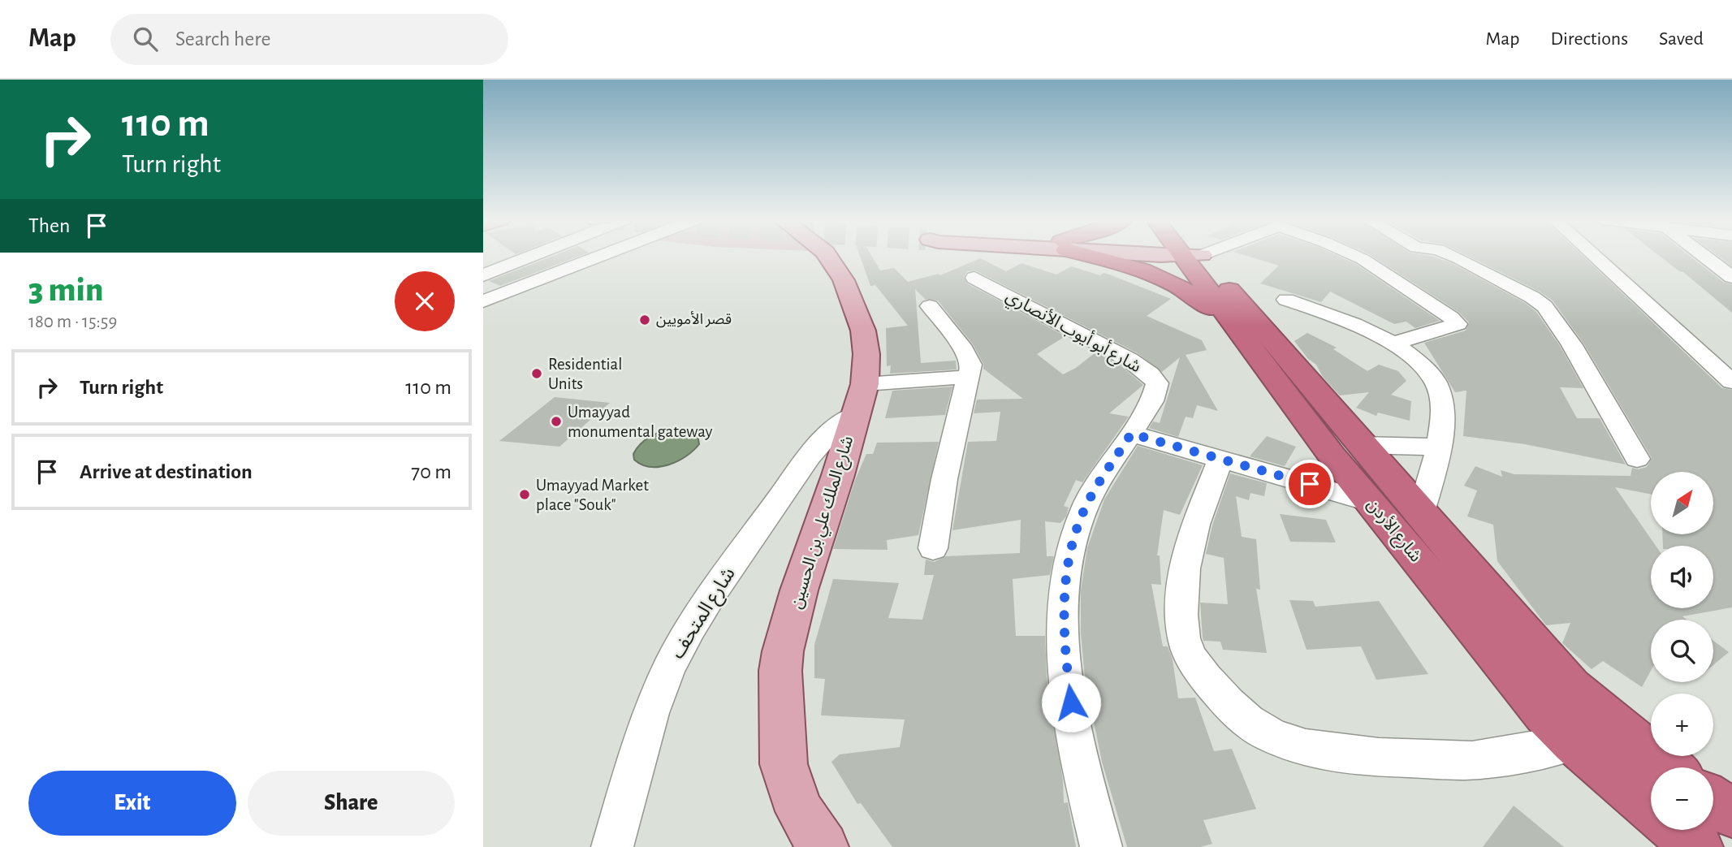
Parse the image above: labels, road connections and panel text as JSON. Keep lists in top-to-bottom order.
{
  "streets": {
    "highway": ["شارع الأردن"],
    "main road": ["شارع الملك علي بن الحسين"],
    "street": ["شارع أبو أيوب الأنصاري", "شارع المتحف"]
  },
  "crossings": [
    ["شارع الملك علي بن الحسين", "شارع المتحف"]
  ],
  "places": [
    "قصر الأمويين",
    "Residential Units",
    "Umayyad monumental gateway",
    "Umayyad Market place \"Souk\""
  ],
  "north": "top right",
  "page": {
    "header": "Map",
    "search": "Search here",
    "nav": ["Map", "Directions", "Saved"],
    "turn": ["110 m", "Turn right"],
    "then": "Then",
    "heading": ["3 min", "180 m · 15:59"],
    "list": [
      {
        "name": "Turn right",
        "value": "110 m"
      },
      {
        "name": "Arrive at destination",
        "value": "70 m"
      }
    ],
    "map_buttons": ["+", "−"],
    "buttons": ["Exit", "Share"]
  }
}
